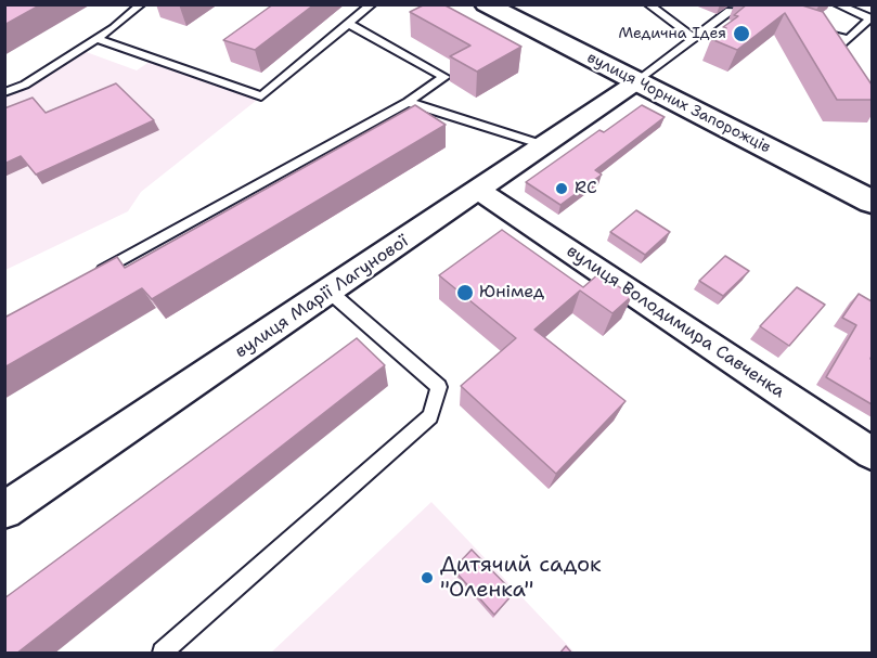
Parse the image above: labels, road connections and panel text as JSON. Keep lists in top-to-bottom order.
{
  "streets": {
    "street": ["вулиця Чорних Запорожців", "вулиця Марії Лагунової", "вулиця Володимира Савченка"]
  },
  "crossings": [
    ["вулиця Чорних Запорожців", "вулиця Марії Лагунової"],
    ["вулиця Марії Лагунової", "вулиця Володимира Савченка"]
  ],
  "places": [
    "Медична Ідея",
    "RC",
    "Юнімед",
    "Дитячий садок \"Оленка\""
  ]
}
